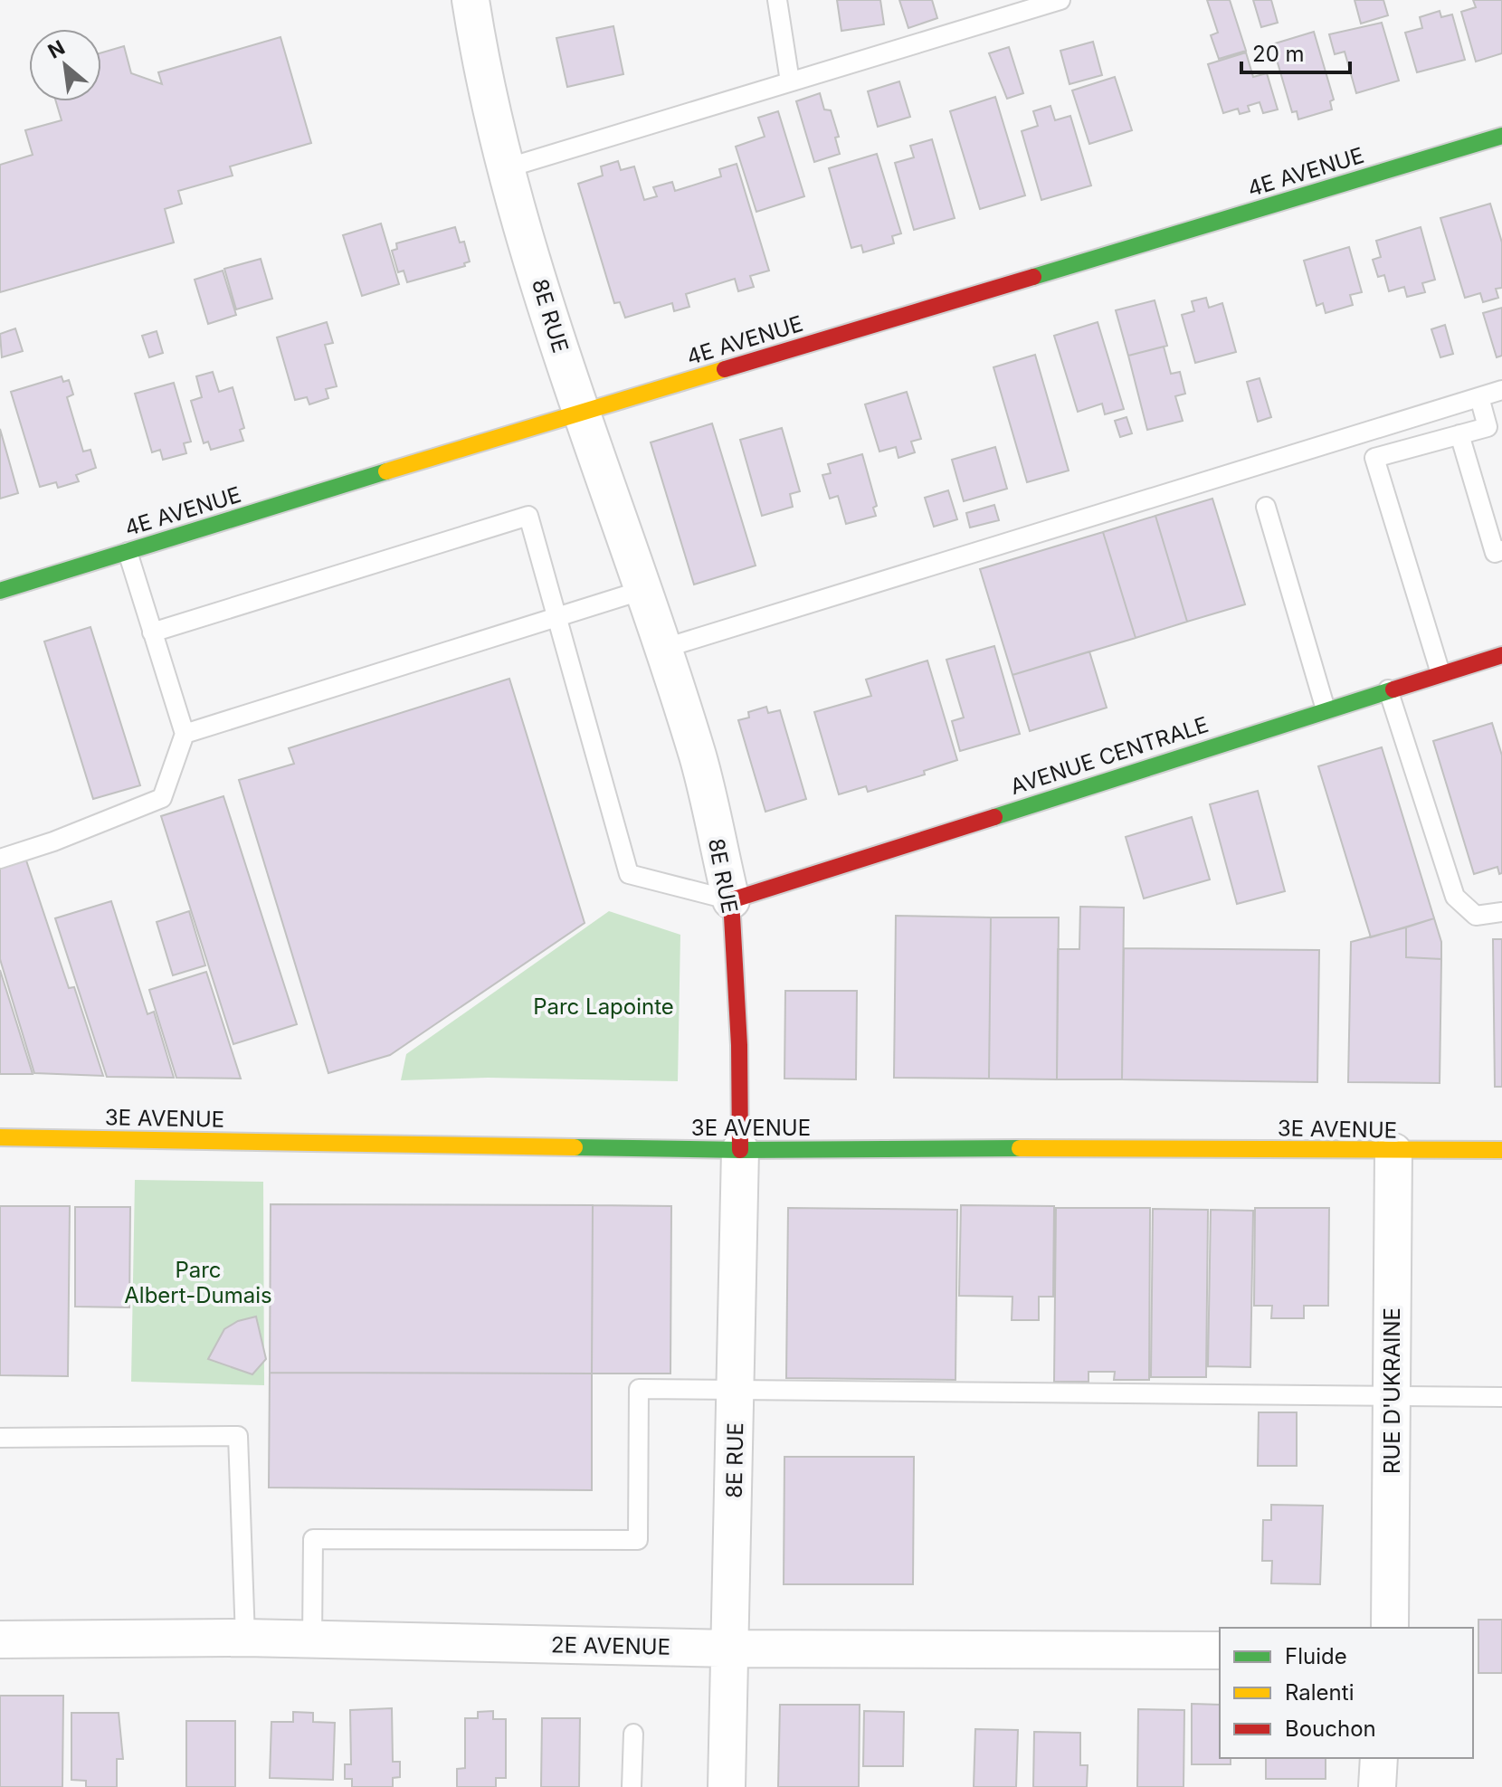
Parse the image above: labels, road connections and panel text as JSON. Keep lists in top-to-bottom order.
{
  "streets": {
    "street": [
      "4E AVENUE",
      "8E RUE",
      "AVENUE CENTRALE",
      "3E AVENUE",
      "RUE D'UKRAINE",
      "2E AVENUE"
    ]
  },
  "crossings": [
    ["4E AVENUE", "8E RUE"],
    ["8E RUE", "AVENUE CENTRALE"],
    ["8E RUE", "3E AVENUE"],
    ["8E RUE", "2E AVENUE"],
    ["3E AVENUE", "RUE D'UKRAINE"]
  ],
  "parks": ["Parc Lapointe", "Parc Albert-Dumais"],
  "legend": ["Fluide", "Ralenti", "Bouchon"],
  "scale_bar": "20 m",
  "north": "top left"
}
